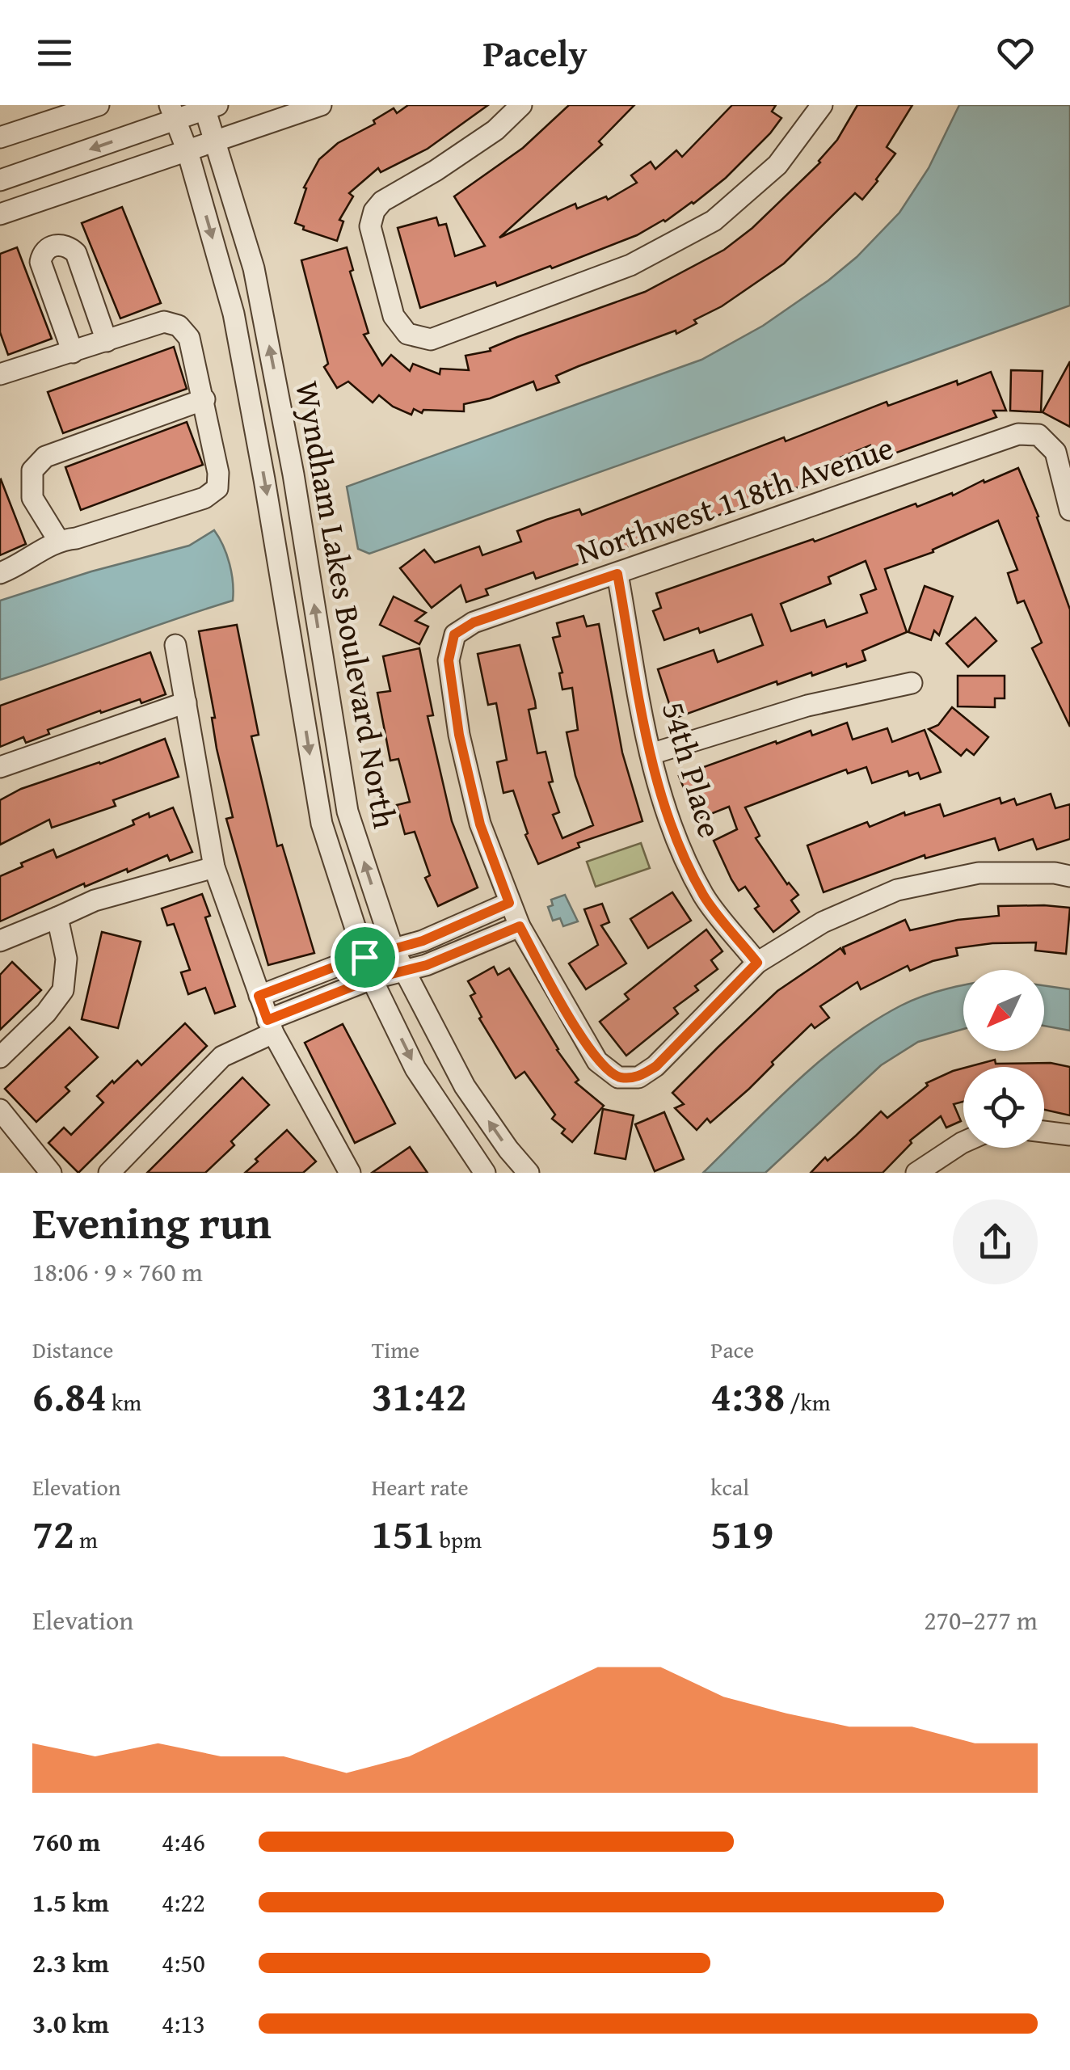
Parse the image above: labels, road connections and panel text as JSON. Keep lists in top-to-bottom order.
{
  "streets": {
    "street": ["Northwest 118th Avenue", "Wyndham Lakes Boulevard North", "54th Place"]
  },
  "crossings": [
    ["Northwest 118th Avenue", "54th Place"]
  ],
  "north": "bottom left",
  "page": {
    "header": "Pacely",
    "heading": ["Evening run", "18:06 · 9 × 760 m"],
    "stats": [
      ["Distance", "6.84 km"],
      ["Time", "31:42"],
      ["Pace", "4:38 /km"],
      ["Elevation", "72 m"],
      ["Heart rate", "151 bpm"],
      ["kcal", "519"]
    ],
    "chart": ["Elevation", "270–277 m"],
    "list": [
      {
        "name": "760 m",
        "note": "4:46"
      },
      {
        "name": "1.5 km",
        "note": "4:22"
      },
      {
        "name": "2.3 km",
        "note": "4:50"
      },
      {
        "name": "3.0 km",
        "note": "4:13"
      }
    ]
  }
}
